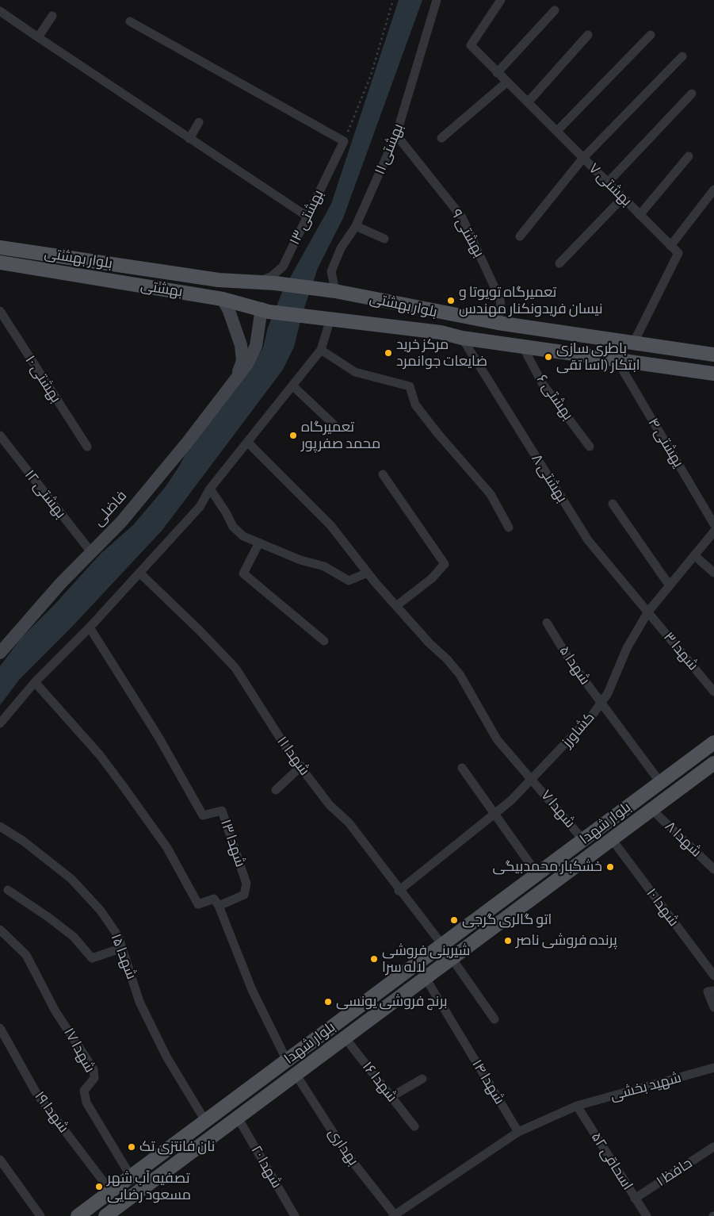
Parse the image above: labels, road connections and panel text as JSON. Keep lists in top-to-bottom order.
{
  "streets": {
    "main road": [
      "بلوار بهشتی",
      "بهشتی",
      "فاضلی",
      "بلوار شهدا"
    ],
    "street": [
      "بهشتی ۱۱",
      "بهشتی ۷",
      "بهشتی ۱۳",
      "بهشتی ۹",
      "بهشتی ۱۰",
      "بهشتی ۶",
      "یهشتی ۴",
      "بهشتی ۸",
      "بهشتی ۱۲",
      "شهدا ۳",
      "شهدا ۵",
      "کشاورز",
      "شهدا ۱۱",
      "شهدا ۷",
      "شهدا ۸",
      "شهدا ۱۳",
      "شهدا ۱۰",
      "شهدا ۱۵",
      "شهدا ۱۷",
      "شهدا ۱۶",
      "شهدا ۱۴",
      "شهید بخشی",
      "شهدا ۱۹",
      "بهداری",
      "اسحاقی ۵۲",
      "شهدا ۲۰",
      "حافظ ۱"
    ]
  },
  "crossings": [
    ["بهشتی ۱۱", "بهشتی ۹"],
    ["بهشتی ۱۱", "بلوار بهشتی"],
    ["بهشتی ۱۳", "بلوار بهشتی"],
    ["بهشتی ۹", "بلوار بهشتی"],
    ["بلوار بهشتی", "بهشتی"],
    ["بلوار بهشتی", "بهشتی ۶"],
    ["بلوار بهشتی", "یهشتی ۴"],
    ["بلوار بهشتی", "بهشتی ۸"],
    ["بهشتی", "فاضلی"],
    ["بهشتی ۸", "شهدا ۳"],
    ["بهشتی ۸", "کشاورز"],
    ["بهشتی ۱۲", "فاضلی"],
    ["شهدا ۳", "کشاورز"],
    ["شهدا ۵", "کشاورز"],
    ["شهدا ۵", "بلوار شهدا"],
    ["کشاورز", "شهدا ۱۱"],
    ["کشاورز", "شهدا ۷"],
    ["شهدا ۱۱", "بلوار شهدا"],
    ["شهدا ۷", "بلوار شهدا"],
    ["بلوار شهدا", "شهدا ۸"],
    ["بلوار شهدا", "شهدا ۱۰"],
    ["بلوار شهدا", "شهدا ۱۵"],
    ["بلوار شهدا", "شهدا ۱۷"],
    ["بلوار شهدا", "شهدا ۱۶"],
    ["بلوار شهدا", "شهدا ۱۴"],
    ["بلوار شهدا", "شهدا ۱۹"],
    ["بلوار شهدا", "بهداری"],
    ["بلوار شهدا", "شهدا ۲۰"],
    ["شهید بخشی", "اسحاقی ۵۲"],
    ["اسحاقی ۵۲", "حافظ ۱"]
  ],
  "places": [
    "تعمیرگاه تویوتا و نیسان فریدونکنار مهندس",
    "مرکز خرید ضایعات جوانمرد",
    "باطری سازی ابتکار (اسا تقی",
    "تعمیرگاه محمد صفرپور",
    "خشکبار محمدبیگی",
    "اتو گالری گرجی",
    "پرنده فروشی ناصر",
    "شیرینی فروشی لاله سرا",
    "برنج فروشی یونسی",
    "نان فانتزی تک",
    "تصفیه آب شهر مسعود رضایی"
  ]
}
